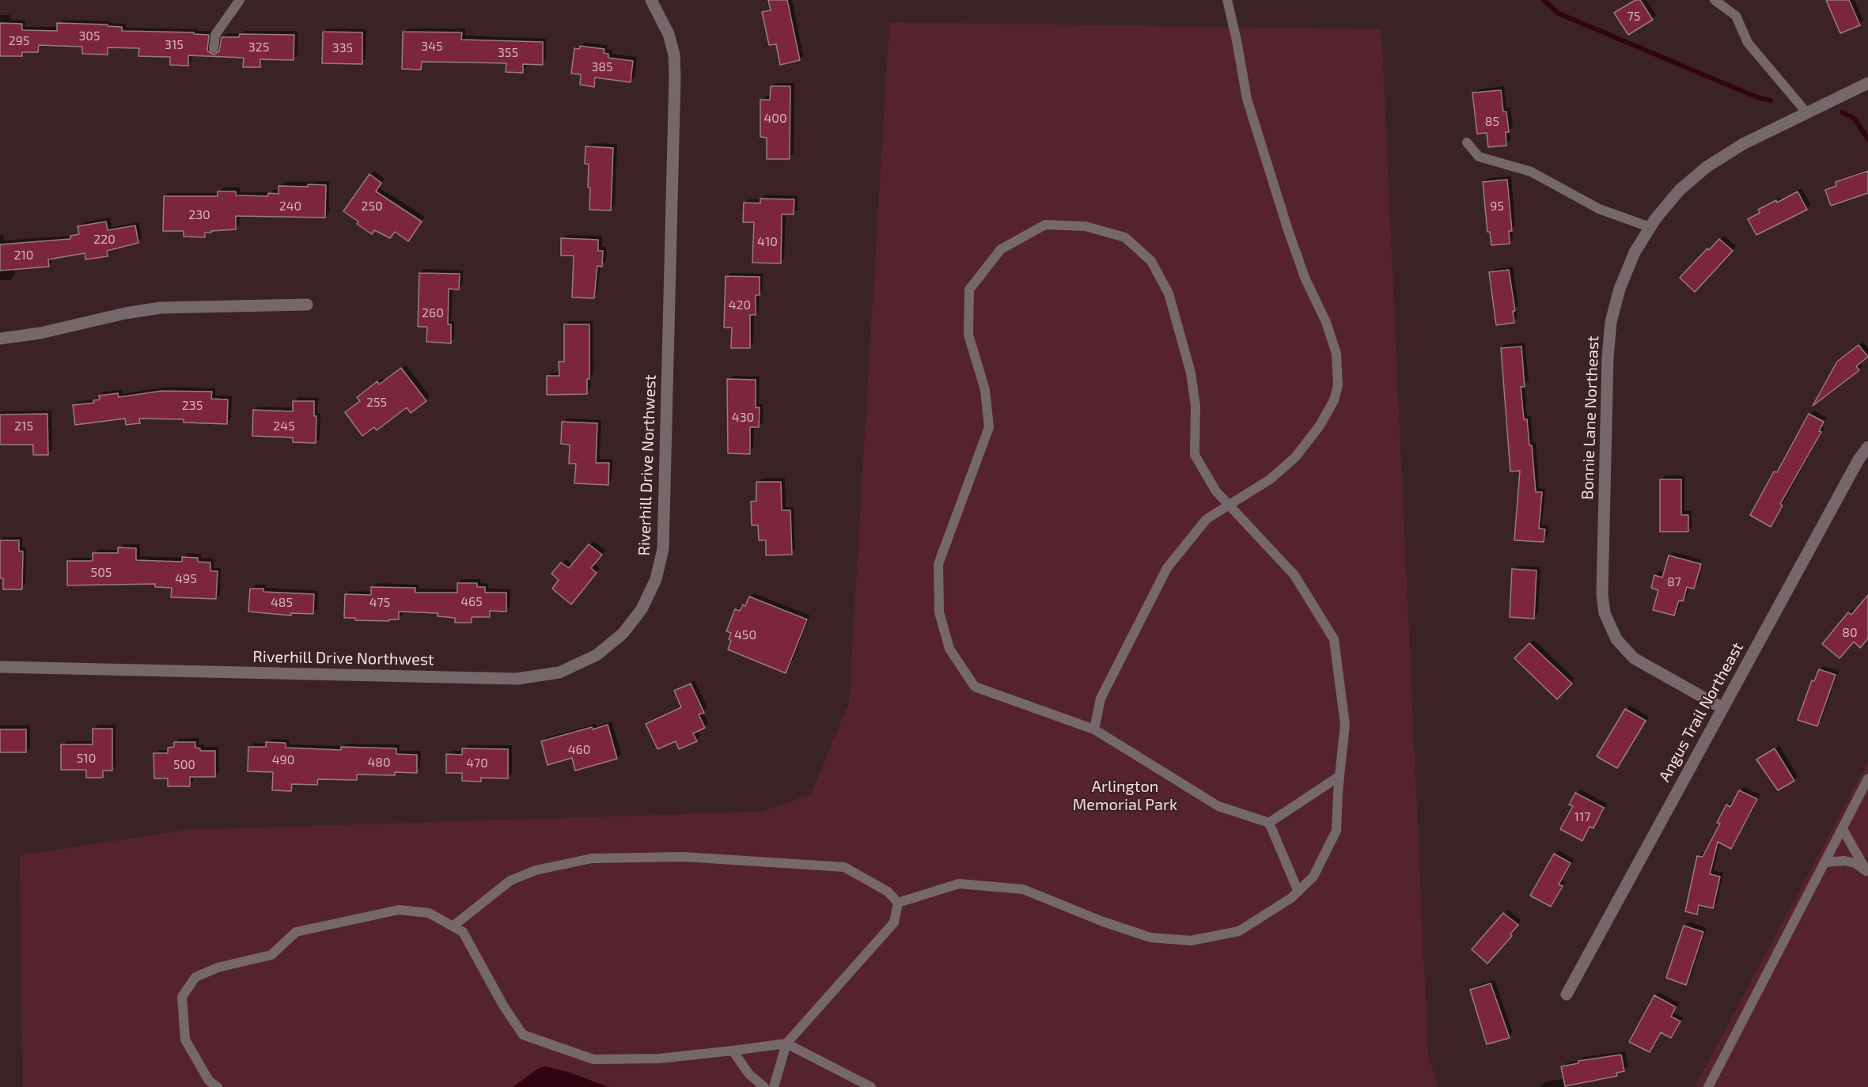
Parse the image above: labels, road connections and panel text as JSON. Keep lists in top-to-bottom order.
{
  "streets": {
    "street": ["Bonnie Lane Northeast", "Riverhill Drive Northwest", "Angus Trail Northeast"]
  },
  "crossings": [
    ["Bonnie Lane Northeast", "Angus Trail Northeast"]
  ],
  "parks": ["Arlington Memorial Park"],
  "house_numbers": [
    "75",
    "305",
    "295",
    "315",
    "345",
    "325",
    "335",
    "355",
    "385",
    "400",
    "85",
    "240",
    "250",
    "95",
    "230",
    "220",
    "410",
    "210",
    "420",
    "260",
    "255",
    "235",
    "430",
    "215",
    "245",
    "505",
    "495",
    "87",
    "465",
    "485",
    "475",
    "80",
    "450",
    "460",
    "510",
    "490",
    "480",
    "470",
    "500",
    "117"
  ]
}
